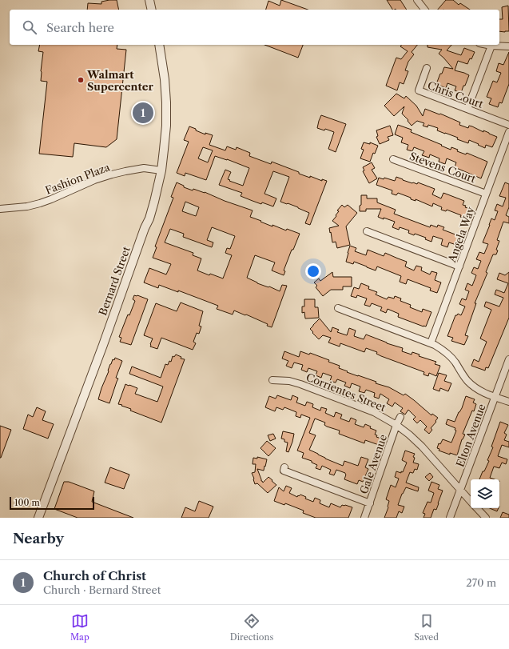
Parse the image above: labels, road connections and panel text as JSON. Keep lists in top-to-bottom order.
{
  "streets": {
    "street": [
      "Chris Court",
      "Stevens Court",
      "Fashion Plaza",
      "Angela Way",
      "Bernard Street",
      "Corrientes Street",
      "Elton Avenue",
      "Gale Avenue"
    ]
  },
  "crossings": [
    ["Stevens Court", "Angela Way"],
    ["Fashion Plaza", "Bernard Street"],
    ["Corrientes Street", "Elton Avenue"],
    ["Corrientes Street", "Gale Avenue"]
  ],
  "places": ["Walmart Supercenter"],
  "scale_bar": "100 m",
  "page": {
    "search": "Search here",
    "pins": "1",
    "scale": "100 m",
    "heading": "Nearby",
    "list": [
      {
        "mark": "1",
        "name": "Church of Christ",
        "note": "Church · Bernard Street",
        "value": "270 m"
      }
    ],
    "nav": ["Map", "Directions", "Saved"]
  }
}
